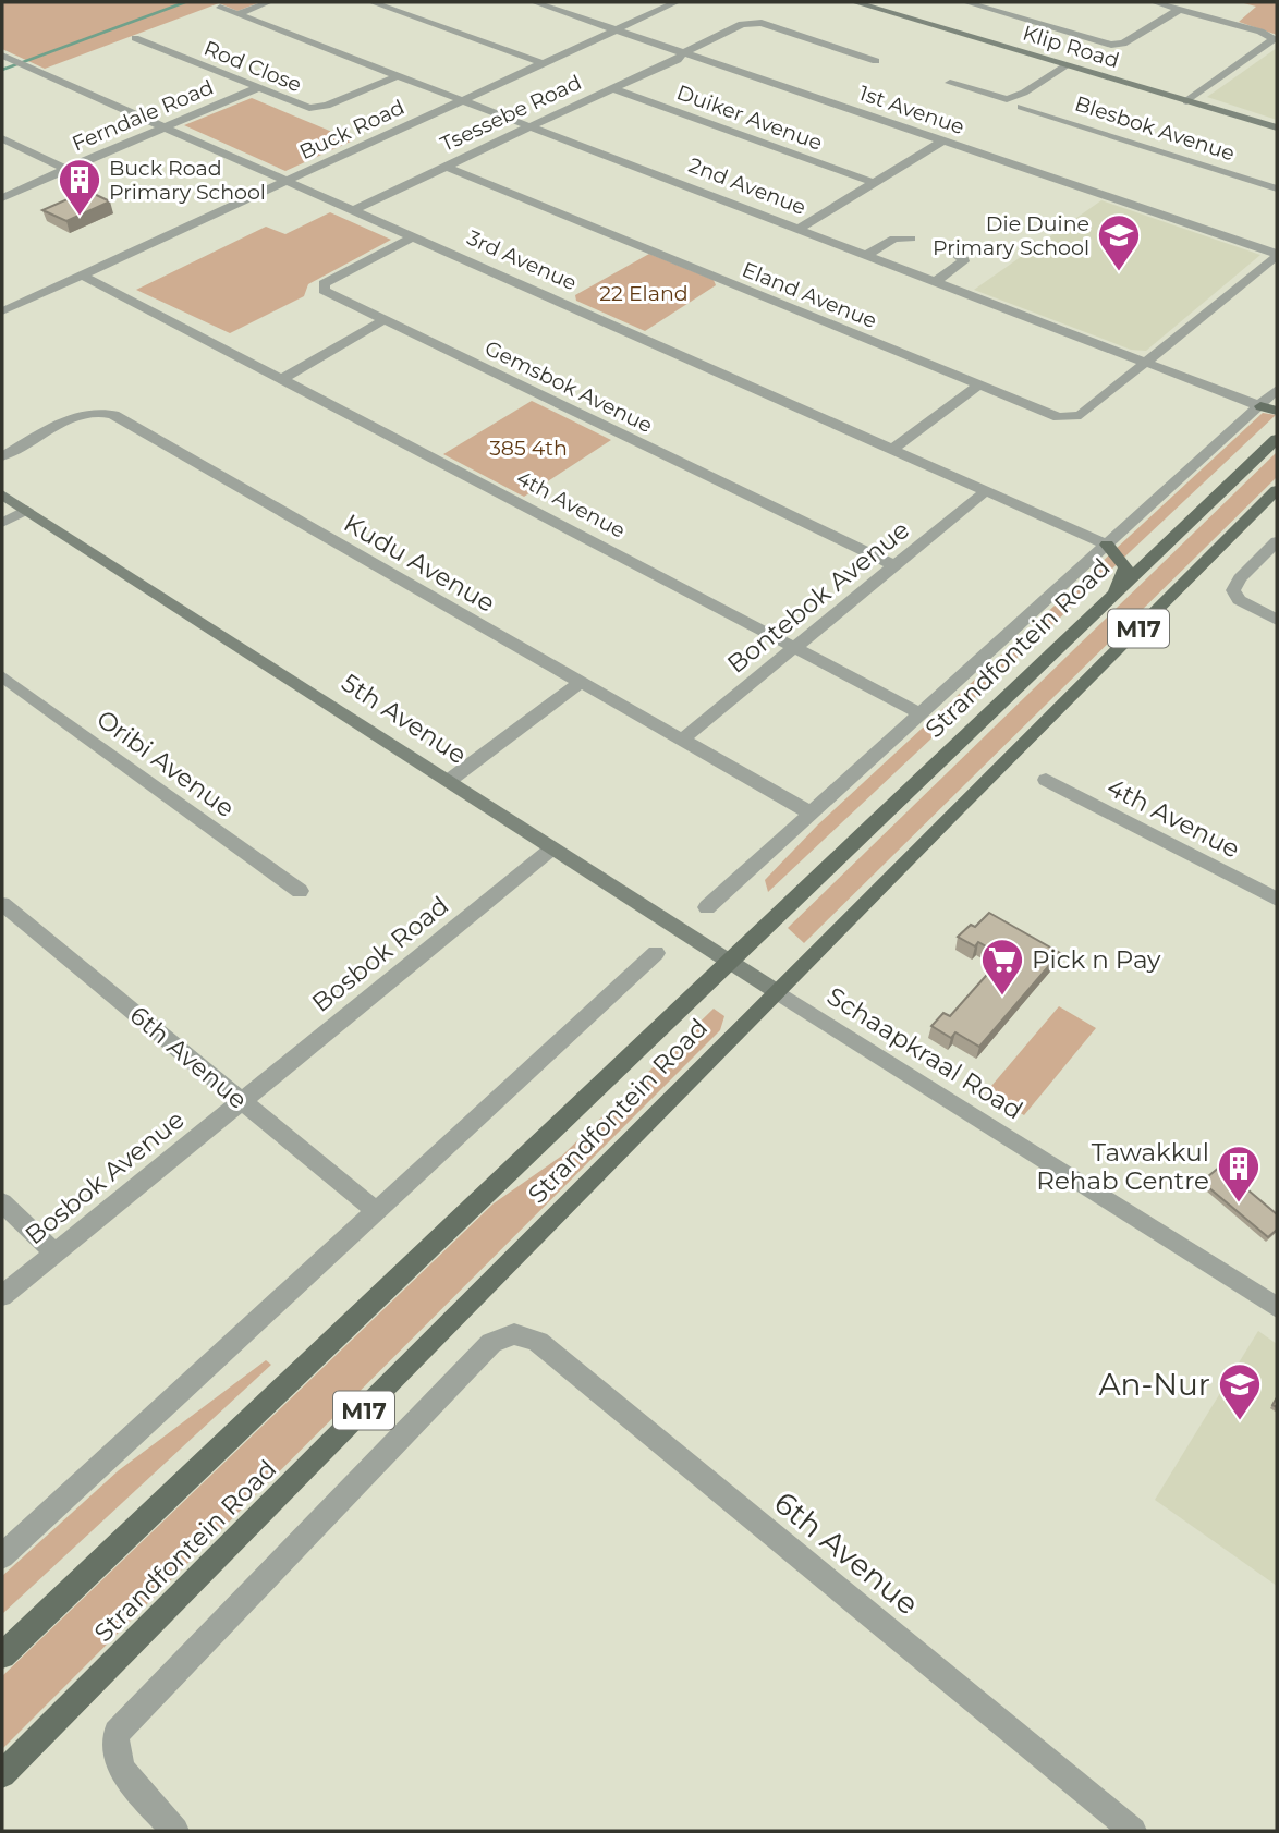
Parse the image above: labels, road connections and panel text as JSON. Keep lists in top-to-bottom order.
{
  "streets": {
    "main road": [
      "Klip Road",
      "M17",
      "Strandfontein Road",
      "5th Avenue"
    ],
    "street": [
      "Rod Close",
      "1st Avenue",
      "Tsessebe Road",
      "Ferndale Road",
      "Duiker Avenue",
      "Blesbok Avenue",
      "Buck Road",
      "2nd Avenue",
      "3rd Avenue",
      "Eland Avenue",
      "Gemsbok Avenue",
      "4th Avenue",
      "Kudu Avenue",
      "Bontebok Avenue",
      "Oribi Avenue",
      "Bosbok Road",
      "Schaapkraal Road",
      "6th Avenue",
      "Bosbok Avenue"
    ]
  },
  "crossings": [
    ["Rod Close", "Ferndale Road"],
    ["Rod Close", "2nd Avenue"],
    ["1st Avenue", "Tsessebe Road"],
    ["1st Avenue", "Buck Road"],
    ["Tsessebe Road", "Duiker Avenue"],
    ["Tsessebe Road", "2nd Avenue"],
    ["Tsessebe Road", "3rd Avenue"],
    ["Tsessebe Road", "Eland Avenue"],
    ["Ferndale Road", "3rd Avenue"],
    ["Buck Road", "2nd Avenue"],
    ["Buck Road", "3rd Avenue"],
    ["Buck Road", "4th Avenue"],
    ["2nd Avenue", "Eland Avenue"],
    ["2nd Avenue", "Strandfontein Road"],
    ["3rd Avenue", "Gemsbok Avenue"],
    ["3rd Avenue", "Bontebok Avenue"],
    ["3rd Avenue", "Strandfontein Road"],
    ["Gemsbok Avenue", "Bontebok Avenue"],
    ["4th Avenue", "Bontebok Avenue"],
    ["4th Avenue", "Strandfontein Road"],
    ["Kudu Avenue", "Bontebok Avenue"],
    ["Kudu Avenue", "Strandfontein Road"],
    ["Strandfontein Road", "5th Avenue"],
    ["Strandfontein Road", "Schaapkraal Road"],
    ["5th Avenue", "Bosbok Road"],
    ["5th Avenue", "Schaapkraal Road"],
    ["Bosbok Road", "6th Avenue"],
    ["Bosbok Road", "Bosbok Avenue"],
    ["6th Avenue", "Bosbok Avenue"]
  ],
  "parks": ["22 Eland", "385 4th"],
  "places": {
    "building": ["Buck Road Primary School", "Tawakkul Rehab Centre"],
    "school or university": ["Die Duine Primary School", "An-Nur"],
    "supermarket": ["Pick n Pay"]
  }
}
